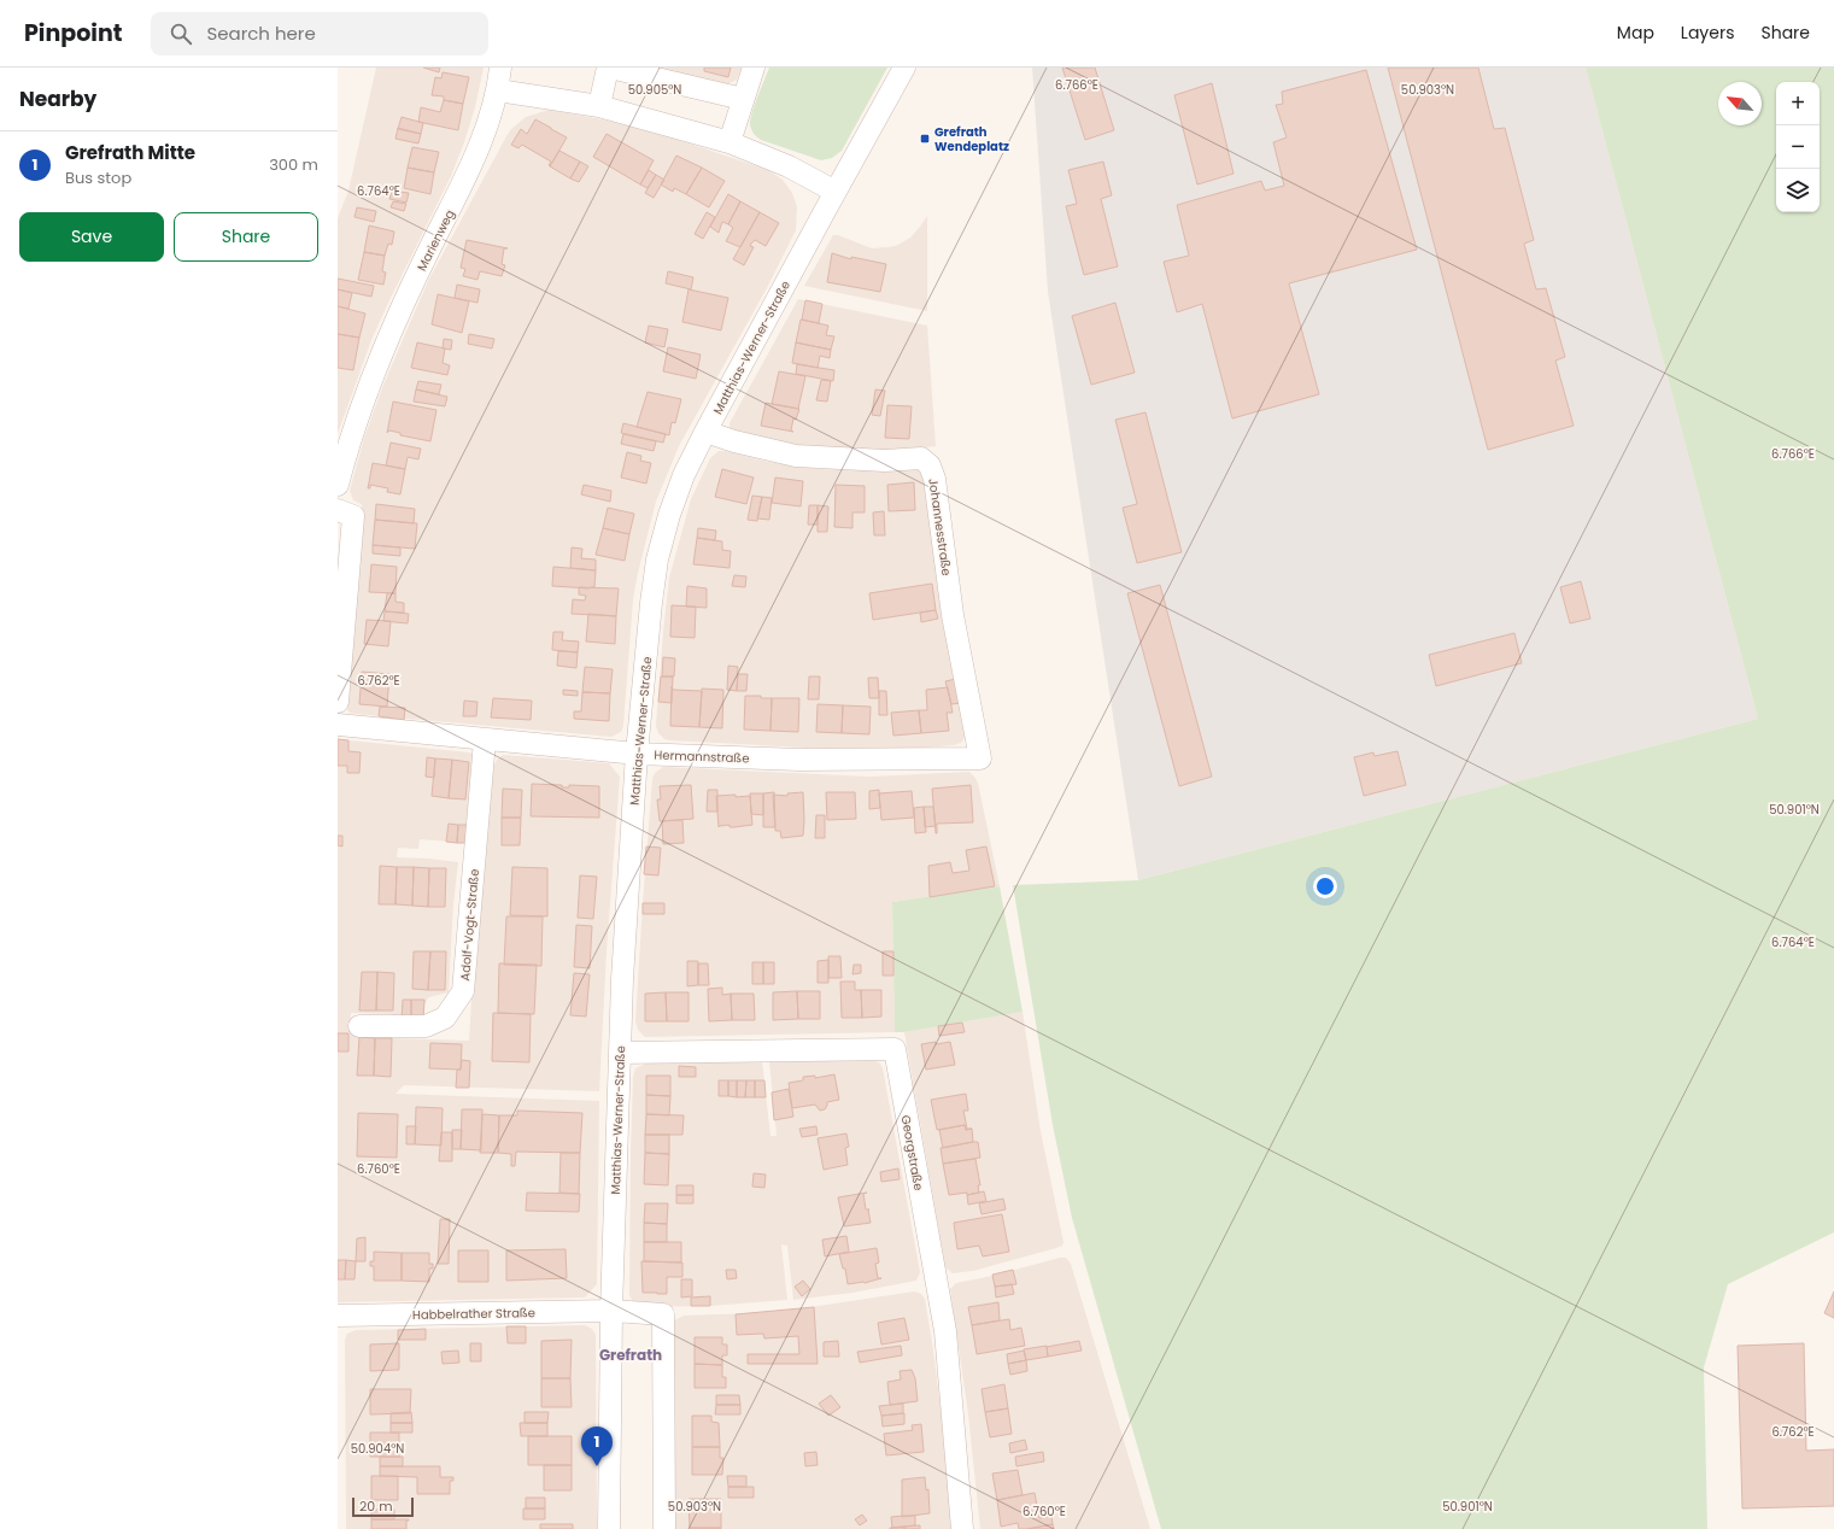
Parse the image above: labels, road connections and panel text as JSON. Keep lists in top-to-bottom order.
{
  "streets": {
    "street": [
      "Marienweg",
      "Matthias-Werner-Straße",
      "Johannesstraße",
      "Hermannstraße",
      "Adolf-Vogt-Straße",
      "Georgstraße",
      "Habbelrather Straße"
    ]
  },
  "crossings": [
    ["Matthias-Werner-Straße", "Johannesstraße"],
    ["Matthias-Werner-Straße", "Hermannstraße"],
    ["Matthias-Werner-Straße", "Georgstraße"],
    ["Matthias-Werner-Straße", "Habbelrather Straße"],
    ["Johannesstraße", "Hermannstraße"],
    ["Hermannstraße", "Adolf-Vogt-Straße"]
  ],
  "districts": ["Grefrath"],
  "places": {
    "transit": ["Grefrath Wendeplatz"]
  },
  "scale_bar": "20 m",
  "north": "top left",
  "page": {
    "header": "Pinpoint",
    "search": "Search here",
    "nav": ["Map", "Layers", "Share"],
    "heading": "Nearby",
    "map_buttons": ["+", "−"],
    "list": [
      {
        "mark": "1",
        "name": "Grefrath Mitte",
        "note": "Bus stop",
        "value": "300 m"
      }
    ],
    "buttons": ["Save", "Share"],
    "pins": "1",
    "scale": "20 m"
  },
  "coordinates": [
    "6.766°E",
    "50.905°N",
    "50.903°N",
    "6.764°E",
    "6.762°E",
    "50.901°N",
    "6.760°E",
    "50.904°N"
  ]
}
